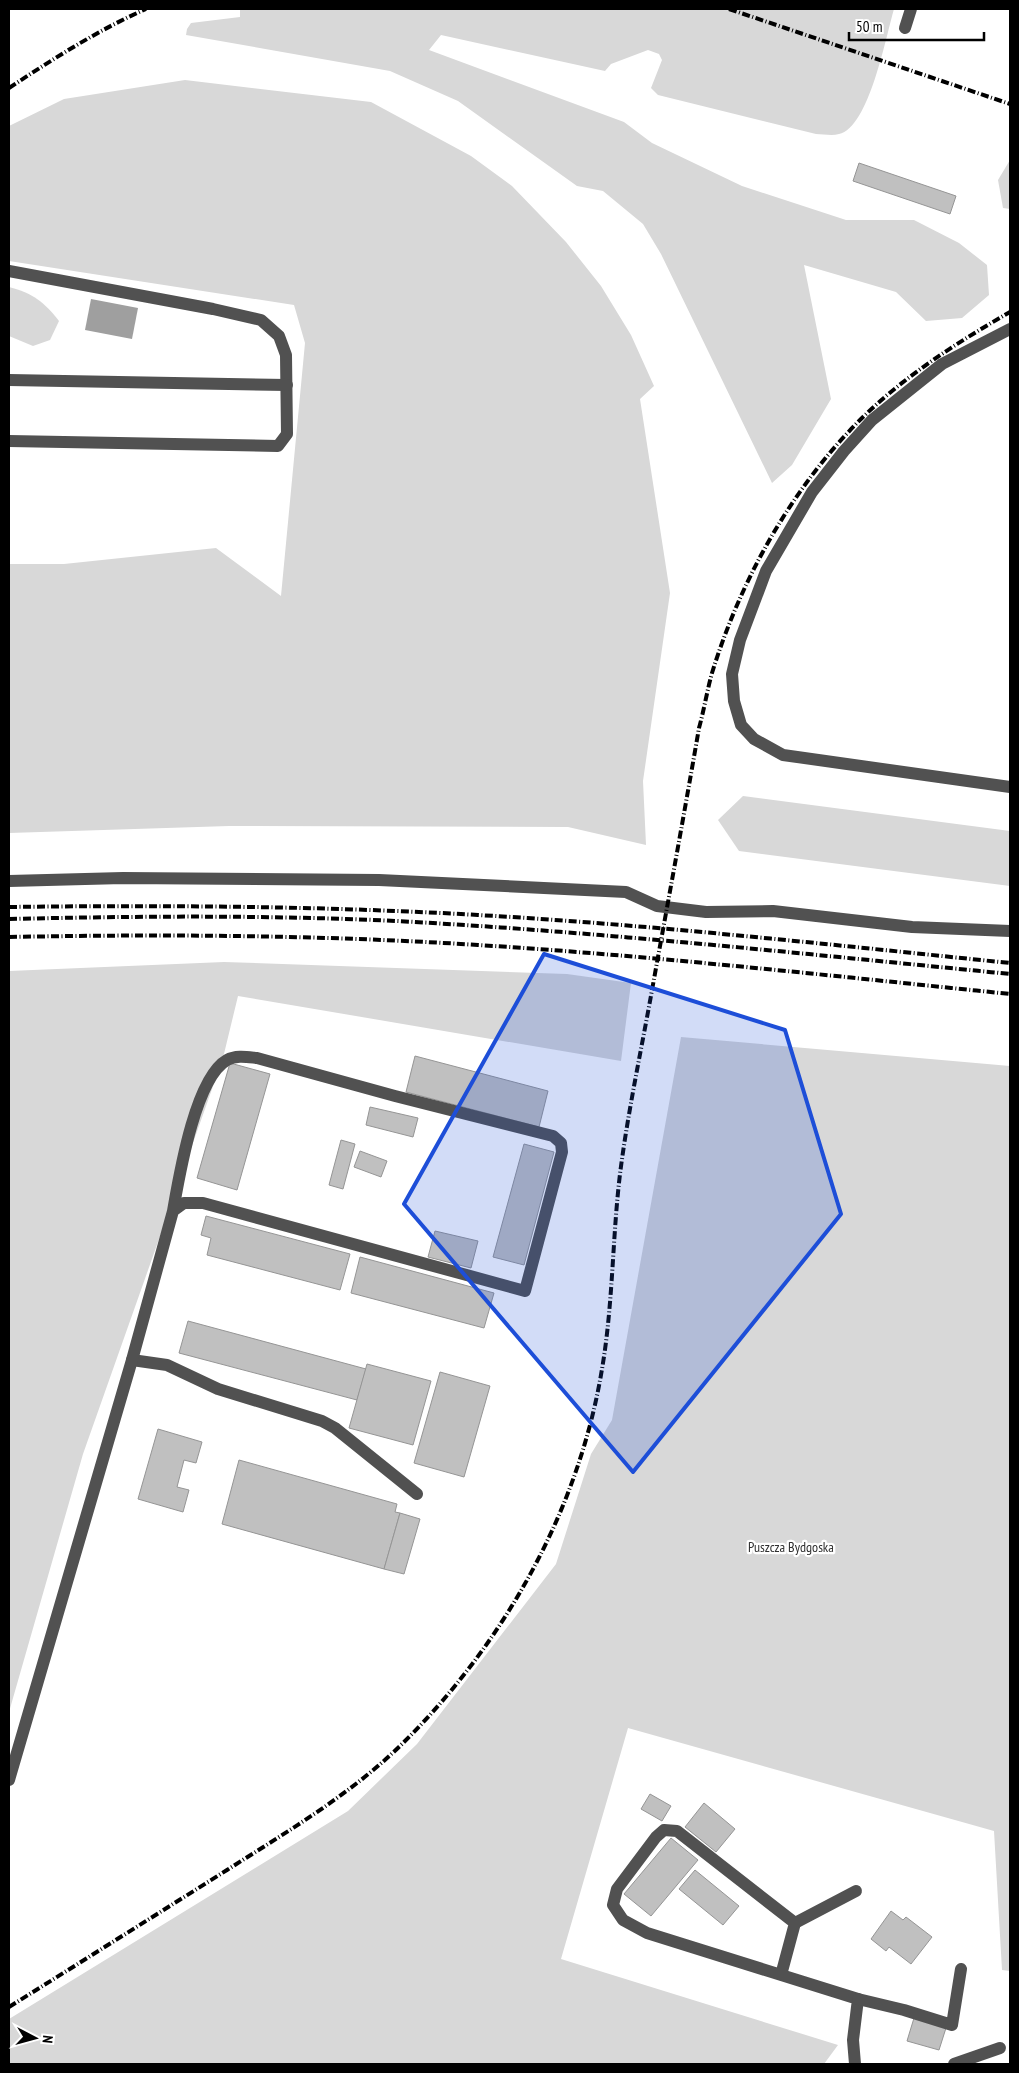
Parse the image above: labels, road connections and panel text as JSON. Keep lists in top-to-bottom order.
{
  "parks": ["Puszcza Bydgoska"],
  "scale_bar": "50 m",
  "north": "right"
}
